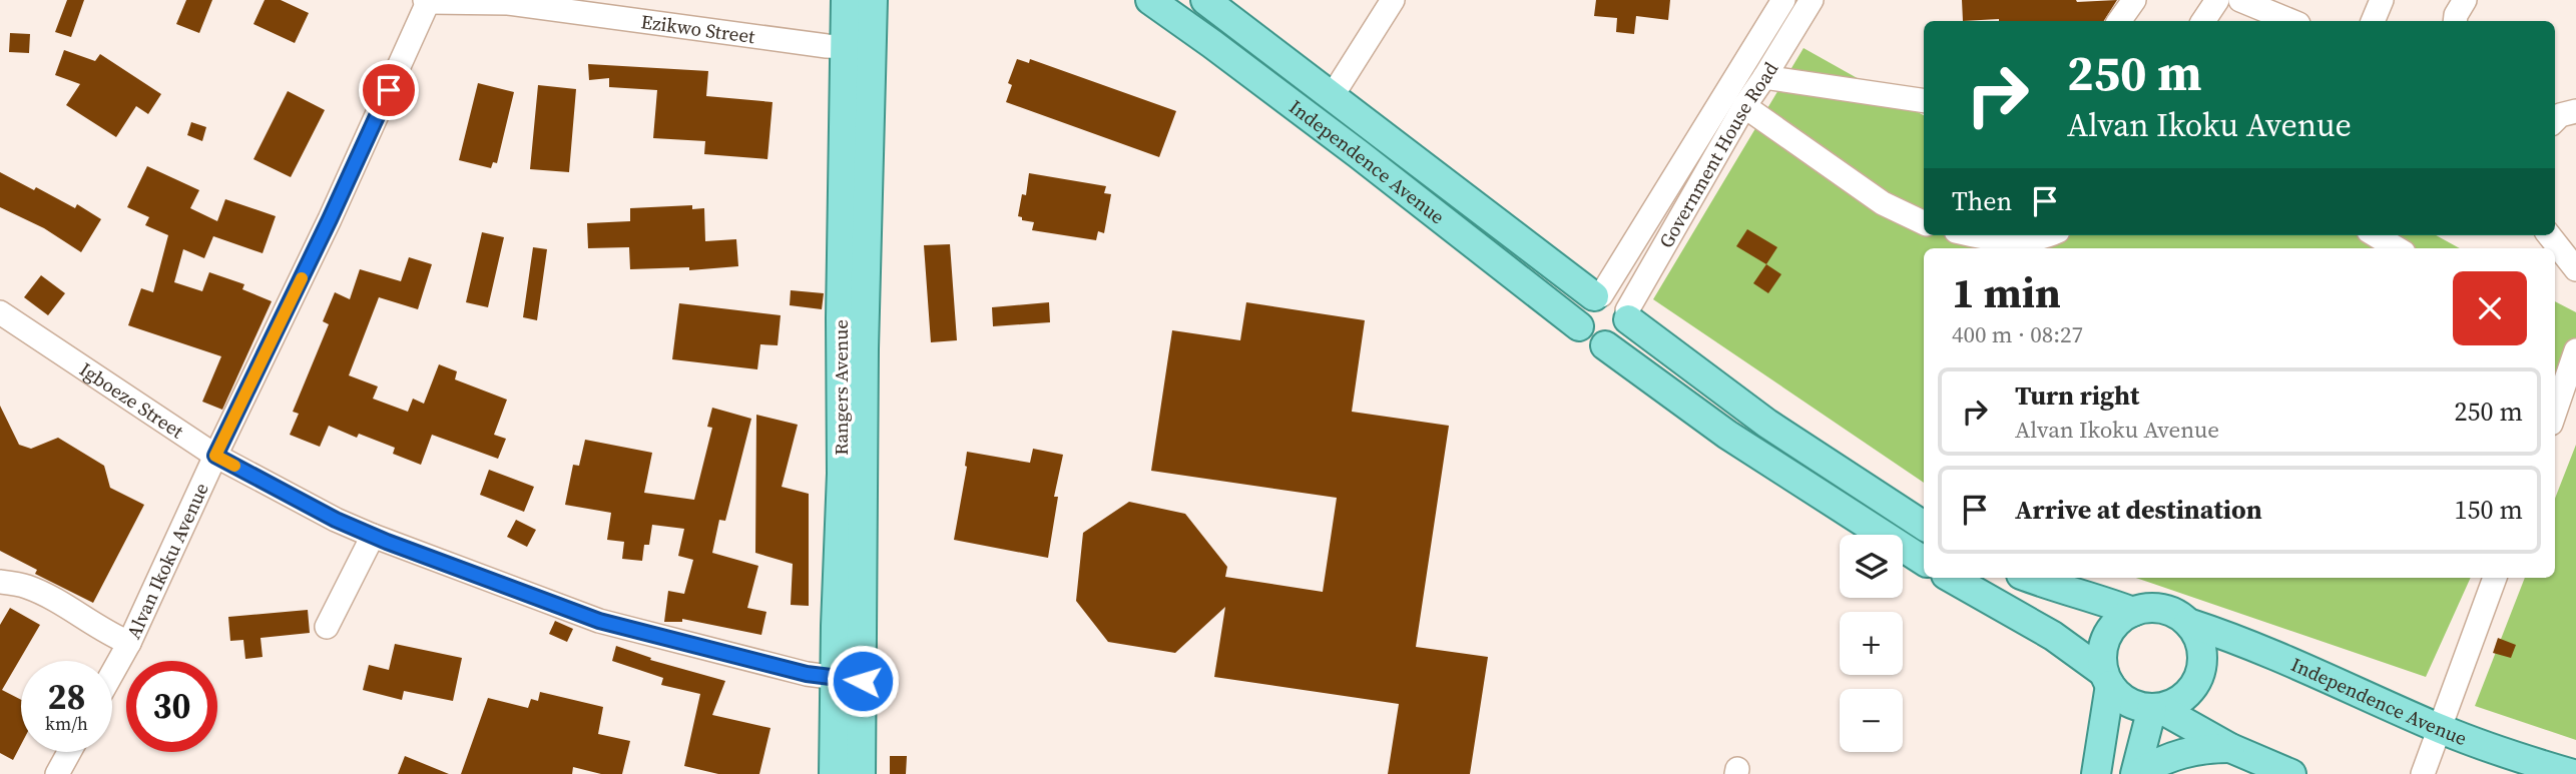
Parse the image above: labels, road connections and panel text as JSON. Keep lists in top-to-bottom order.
{
  "streets": {
    "main road": ["Independence Avenue", "Rangers Avenue"],
    "street": [
      "Ezikwo Street",
      "Government House Road",
      "Igboeze Street",
      "Alvan Ikoku Avenue"
    ]
  },
  "crossings": [
    ["Ezikwo Street", "Rangers Avenue"],
    ["Ezikwo Street", "Alvan Ikoku Avenue"],
    ["Government House Road", "Independence Avenue"],
    ["Rangers Avenue", "Igboeze Street"],
    ["Igboeze Street", "Alvan Ikoku Avenue"]
  ],
  "page": {
    "turn": ["250 m", "Alvan Ikoku Avenue"],
    "then": "Then",
    "heading": ["1 min", "400 m · 08:27"],
    "list": [
      {
        "name": "Turn right",
        "note": "Alvan Ikoku Avenue",
        "value": "250 m"
      },
      {
        "name": "Arrive at destination",
        "value": "150 m"
      }
    ],
    "map_buttons": ["+", "−"],
    "speed": "28 km/h",
    "limit": "30"
  }
}
